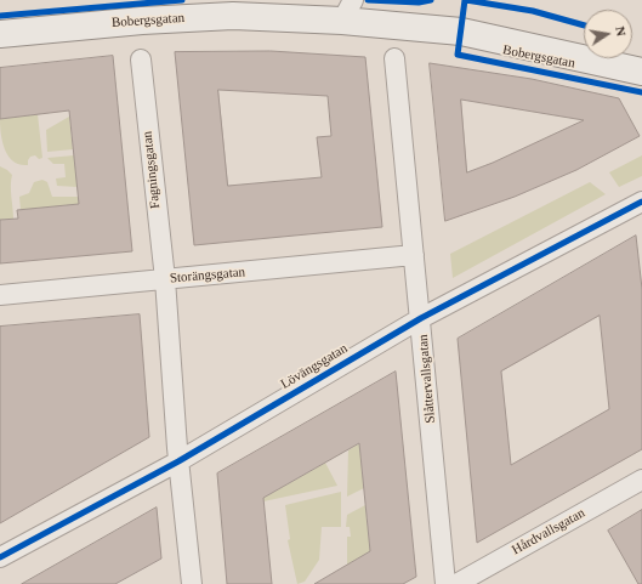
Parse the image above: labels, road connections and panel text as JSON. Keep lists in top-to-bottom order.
{
  "streets": {
    "street": [
      "Bobergsgatan",
      "Fagningsgatan",
      "Storängsgatan",
      "Lövängsgatan",
      "Slåttervallsgatan",
      "Hårdvallsgatan"
    ]
  },
  "crossings": [
    ["Fagningsgatan", "Storängsgatan"],
    ["Fagningsgatan", "Lövängsgatan"],
    ["Storängsgatan", "Slåttervallsgatan"],
    ["Lövängsgatan", "Slåttervallsgatan"]
  ],
  "north": "right"
}
